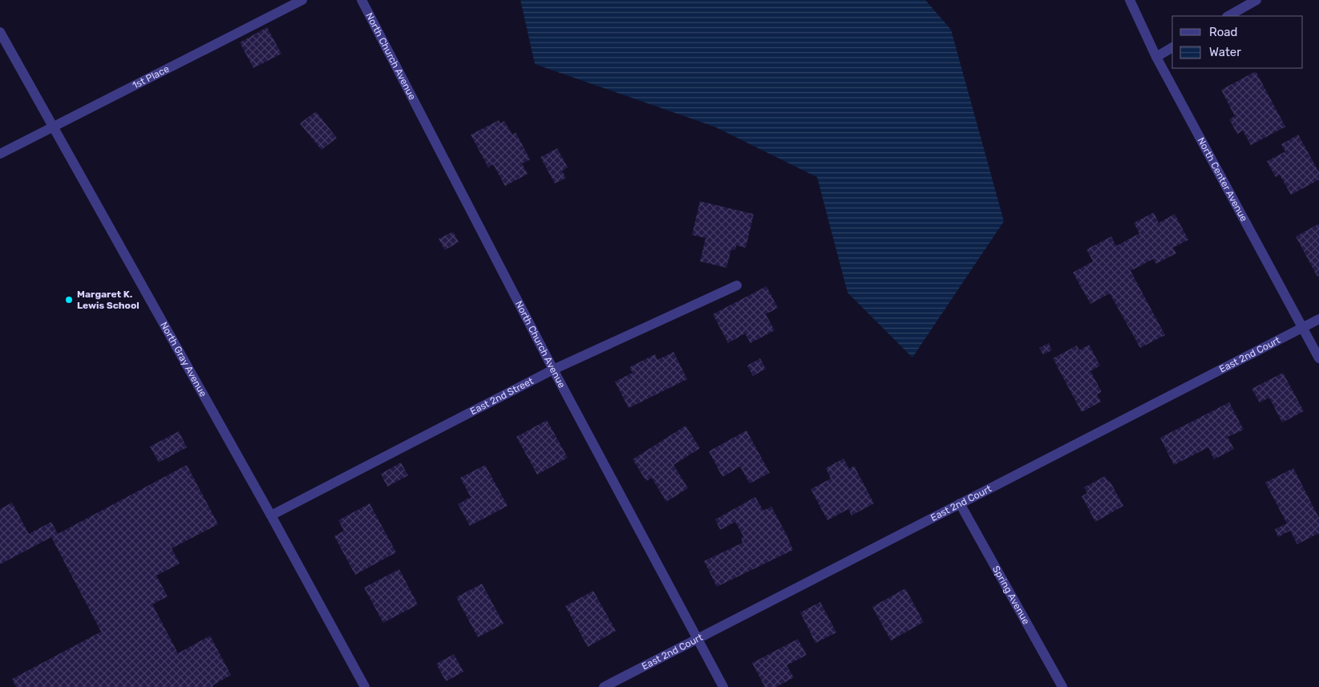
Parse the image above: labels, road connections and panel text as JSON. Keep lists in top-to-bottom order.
{
  "streets": {
    "street": [
      "North Church Avenue",
      "1st Place",
      "North Center Avenue",
      "East 2nd Court",
      "North Gray Avenue",
      "East 2nd Street",
      "Spring Avenue"
    ]
  },
  "crossings": [
    ["North Church Avenue", "East 2nd Court"],
    ["North Church Avenue", "East 2nd Street"],
    ["1st Place", "North Gray Avenue"],
    ["North Center Avenue", "East 2nd Court"],
    ["East 2nd Court", "Spring Avenue"],
    ["North Gray Avenue", "East 2nd Street"]
  ],
  "places": ["Margaret K. Lewis School"],
  "legend": ["Road", "Water"]
}
